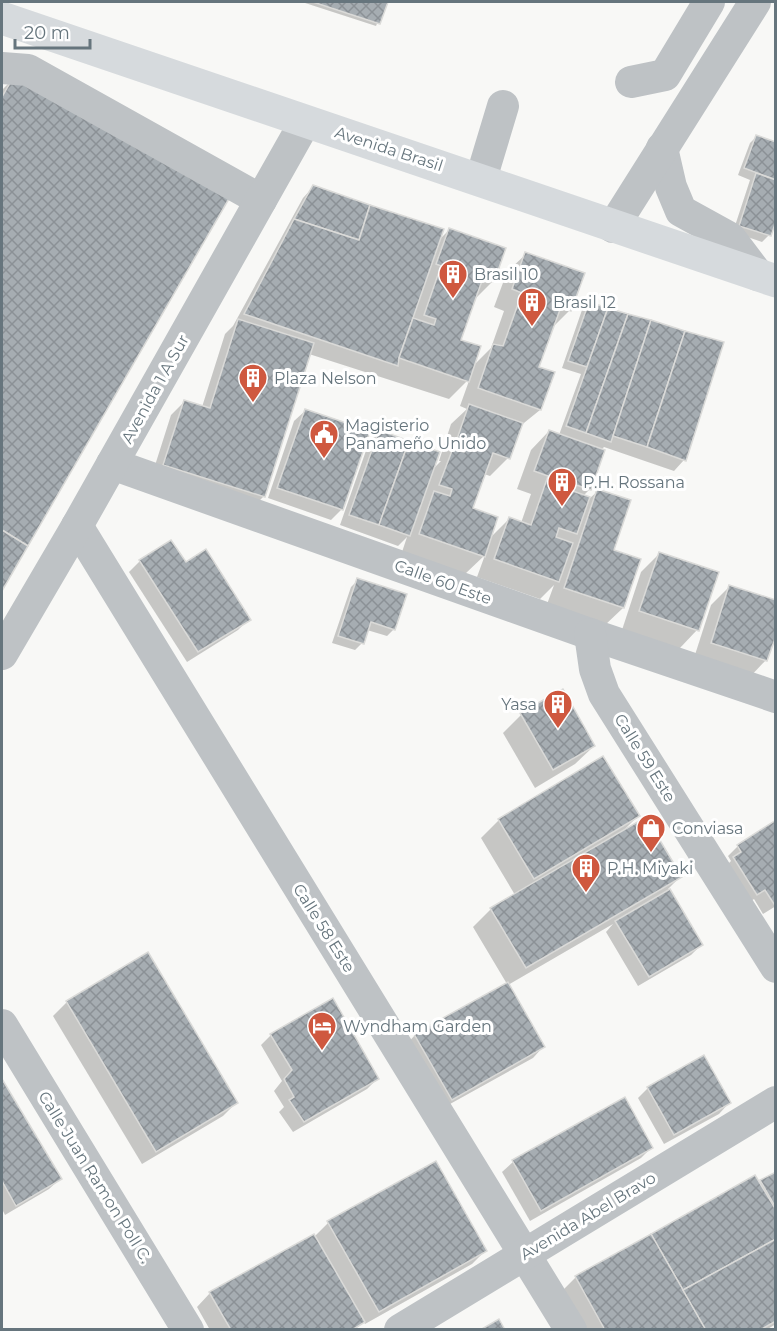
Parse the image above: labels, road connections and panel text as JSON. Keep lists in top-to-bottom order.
{
  "streets": {
    "main road": ["Avenida Brasil"],
    "street": [
      "Avenida 1 A Sur",
      "Calle 60 Este",
      "Calle 59 Este",
      "Calle 58 Este",
      "Calle Juan Ramon Poll C.",
      "Avenida Abel Bravo"
    ]
  },
  "crossings": [
    ["Avenida Brasil", "Avenida 1 A Sur"],
    ["Avenida 1 A Sur", "Calle 60 Este"],
    ["Avenida 1 A Sur", "Calle 58 Este"],
    ["Calle 60 Este", "Calle 59 Este"],
    ["Calle 58 Este", "Avenida Abel Bravo"]
  ],
  "places": {
    "building": [
      "Brasil 10",
      "Brasil 12",
      "Plaza Nelson",
      "P.H. Rossana",
      "Yasa",
      "P.H. Miyaki"
    ],
    "public building": ["Magisterio Panameño Unido"],
    "shop": ["Conviasa"],
    "hotel": ["Wyndham Garden"]
  },
  "scale_bar": "20 m"
}
